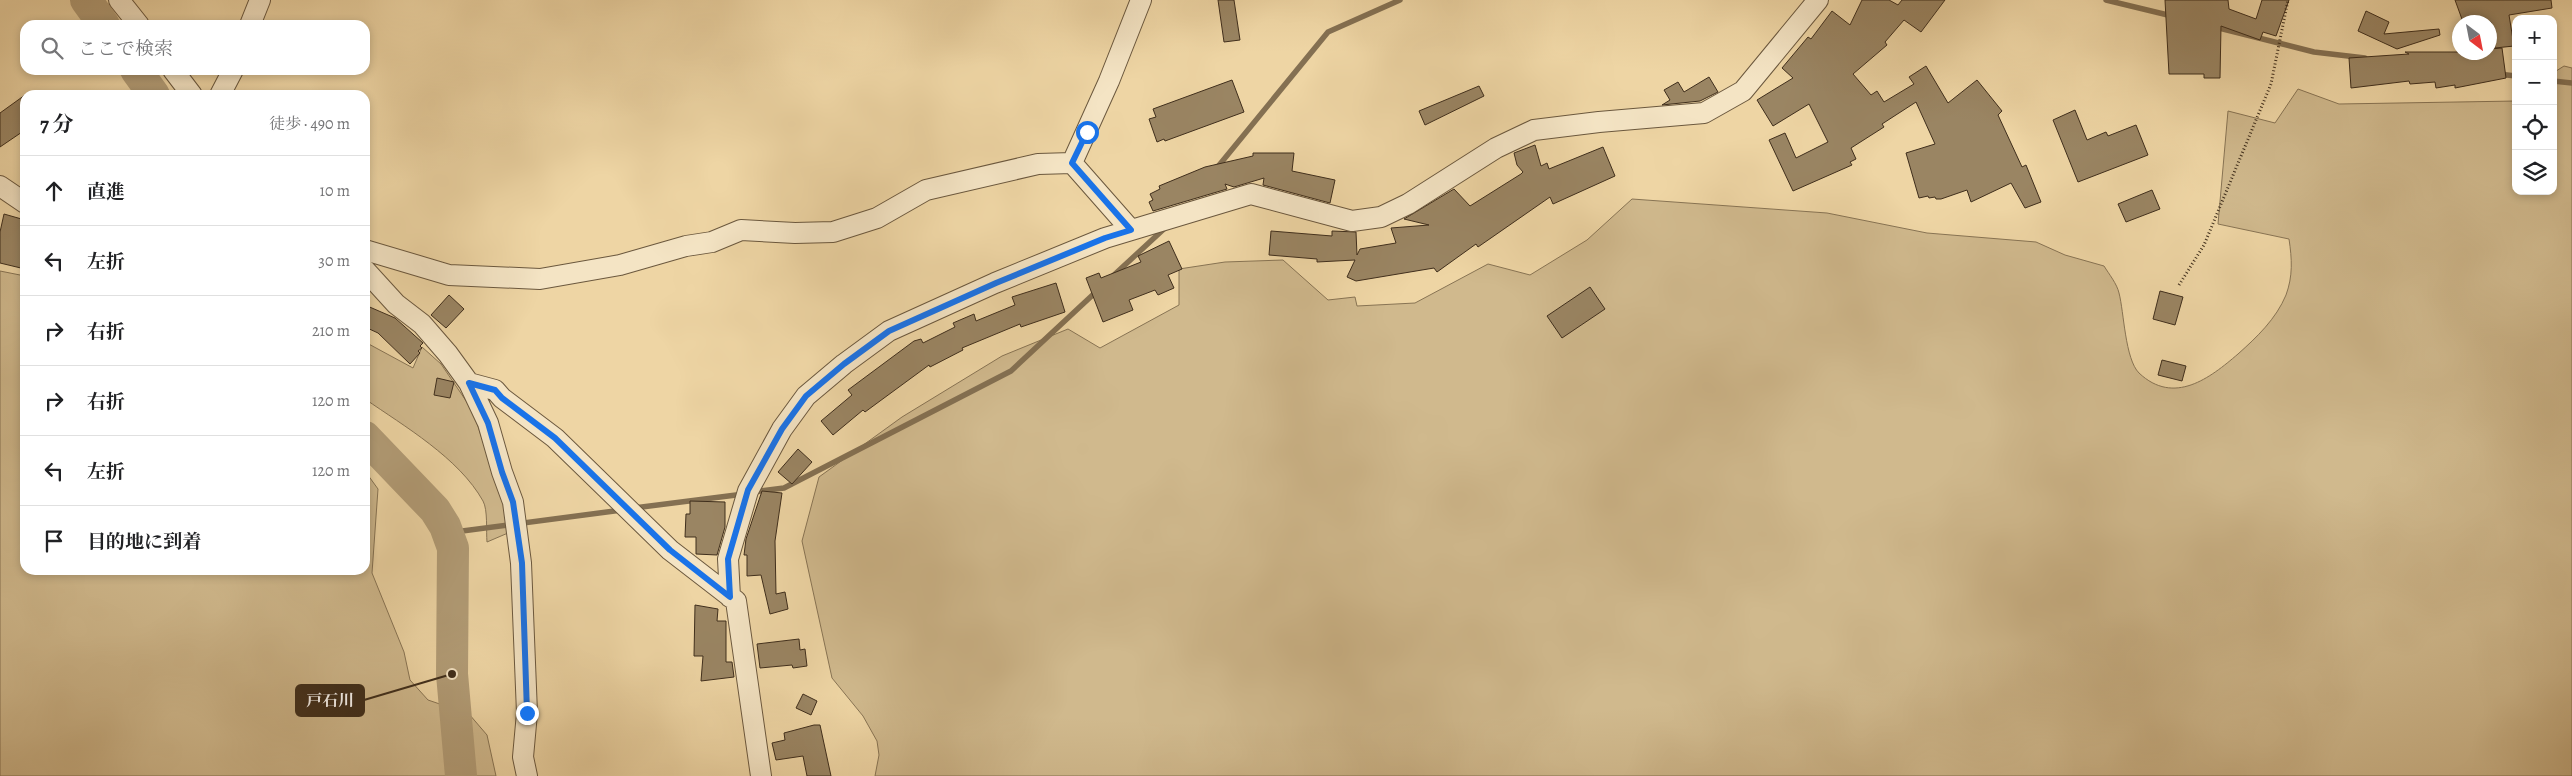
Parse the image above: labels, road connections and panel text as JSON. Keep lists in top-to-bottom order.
{
  "places": ["戸石川"],
  "north": "bottom right",
  "page": {
    "map_buttons": ["+", "−"],
    "search": "ここで検索",
    "heading": ["7 分", "徒歩 · 490 m"],
    "list": [
      ["直進", "10 m"],
      ["左折", "30 m"],
      ["右折", "210 m"],
      ["右折", "120 m"],
      ["左折", "120 m"],
      "目的地に到着"
    ]
  }
}
